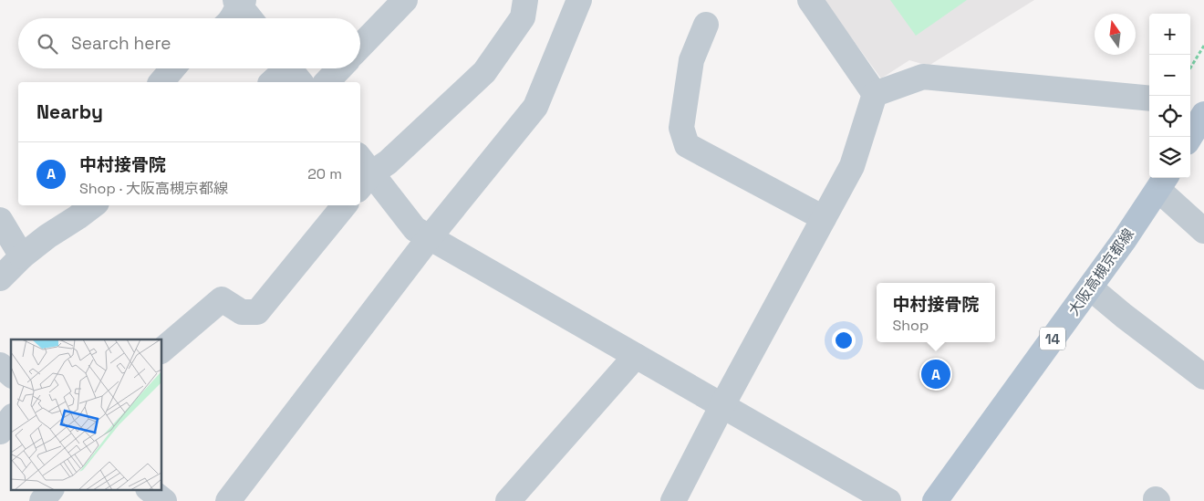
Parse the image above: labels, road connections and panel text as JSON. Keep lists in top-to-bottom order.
{
  "streets": {
    "main road": ["大阪高槻京都線", "14"]
  },
  "north": "top",
  "page": {
    "map_buttons": ["+", "−"],
    "search": "Search here",
    "heading": "Nearby",
    "list": [
      {
        "mark": "A",
        "name": "中村接骨院",
        "note": "Shop · 大阪高槻京都線",
        "value": "20 m"
      }
    ],
    "popup": ["中村接骨院", "Shop"],
    "pins": "A"
  }
}
